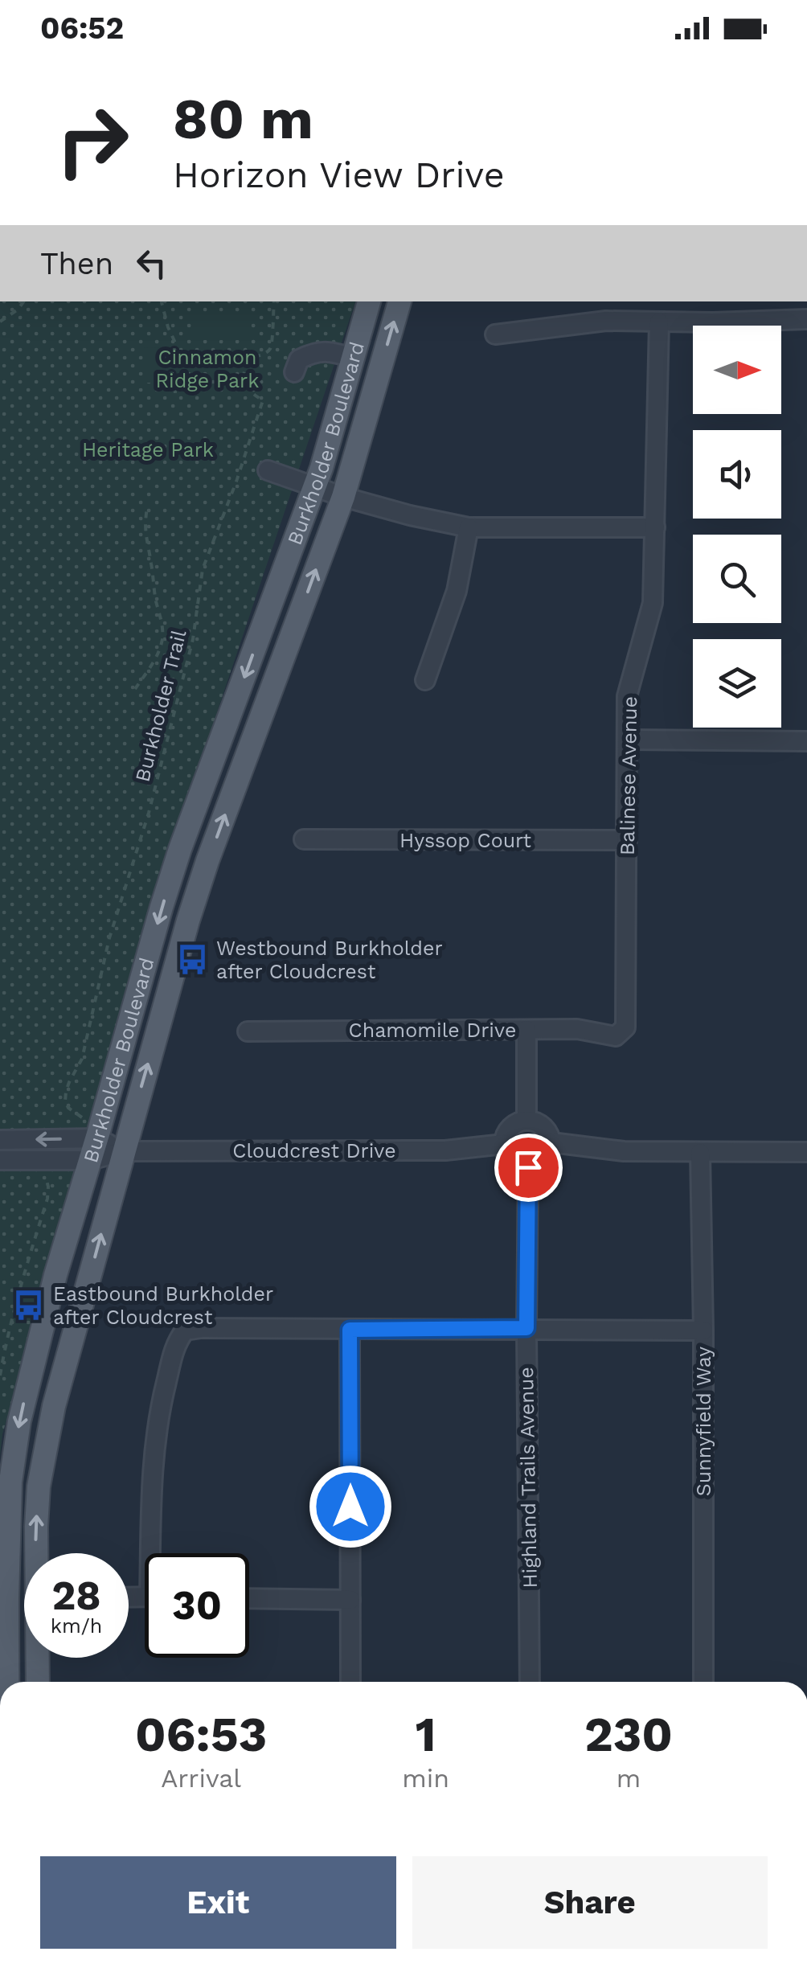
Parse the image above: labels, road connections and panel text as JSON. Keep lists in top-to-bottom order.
{
  "streets": {
    "main road": ["Burkholder Boulevard"],
    "street": [
      "Balinese Avenue",
      "Hyssop Court",
      "Chamomile Drive",
      "Cloudcrest Drive",
      "Sunnyfield Way",
      "Highland Trails Avenue"
    ],
    "path": ["Burkholder Trail"]
  },
  "crossings": [
    ["Burkholder Boulevard", "Burkholder Trail"],
    ["Burkholder Boulevard", "Cloudcrest Drive"],
    ["Burkholder Trail", "Cloudcrest Drive"],
    ["Balinese Avenue", "Hyssop Court"],
    ["Balinese Avenue", "Chamomile Drive"],
    ["Cloudcrest Drive", "Highland Trails Avenue"]
  ],
  "parks": ["Cinnamon Ridge Park", "Heritage Park"],
  "places": {
    "bus stop": ["Westbound Burkholder after Cloudcrest", "Eastbound Burkholder after Cloudcrest"]
  },
  "north": "right",
  "page": {
    "status": "06:52",
    "turn": ["80 m", "Horizon View Drive"],
    "then": "Then",
    "speed": "28 km/h",
    "limit": "30",
    "eta": [
      "06:53",
      "Arrival",
      "1",
      "min",
      "230",
      "m"
    ],
    "buttons": ["Exit", "Share"]
  }
}
